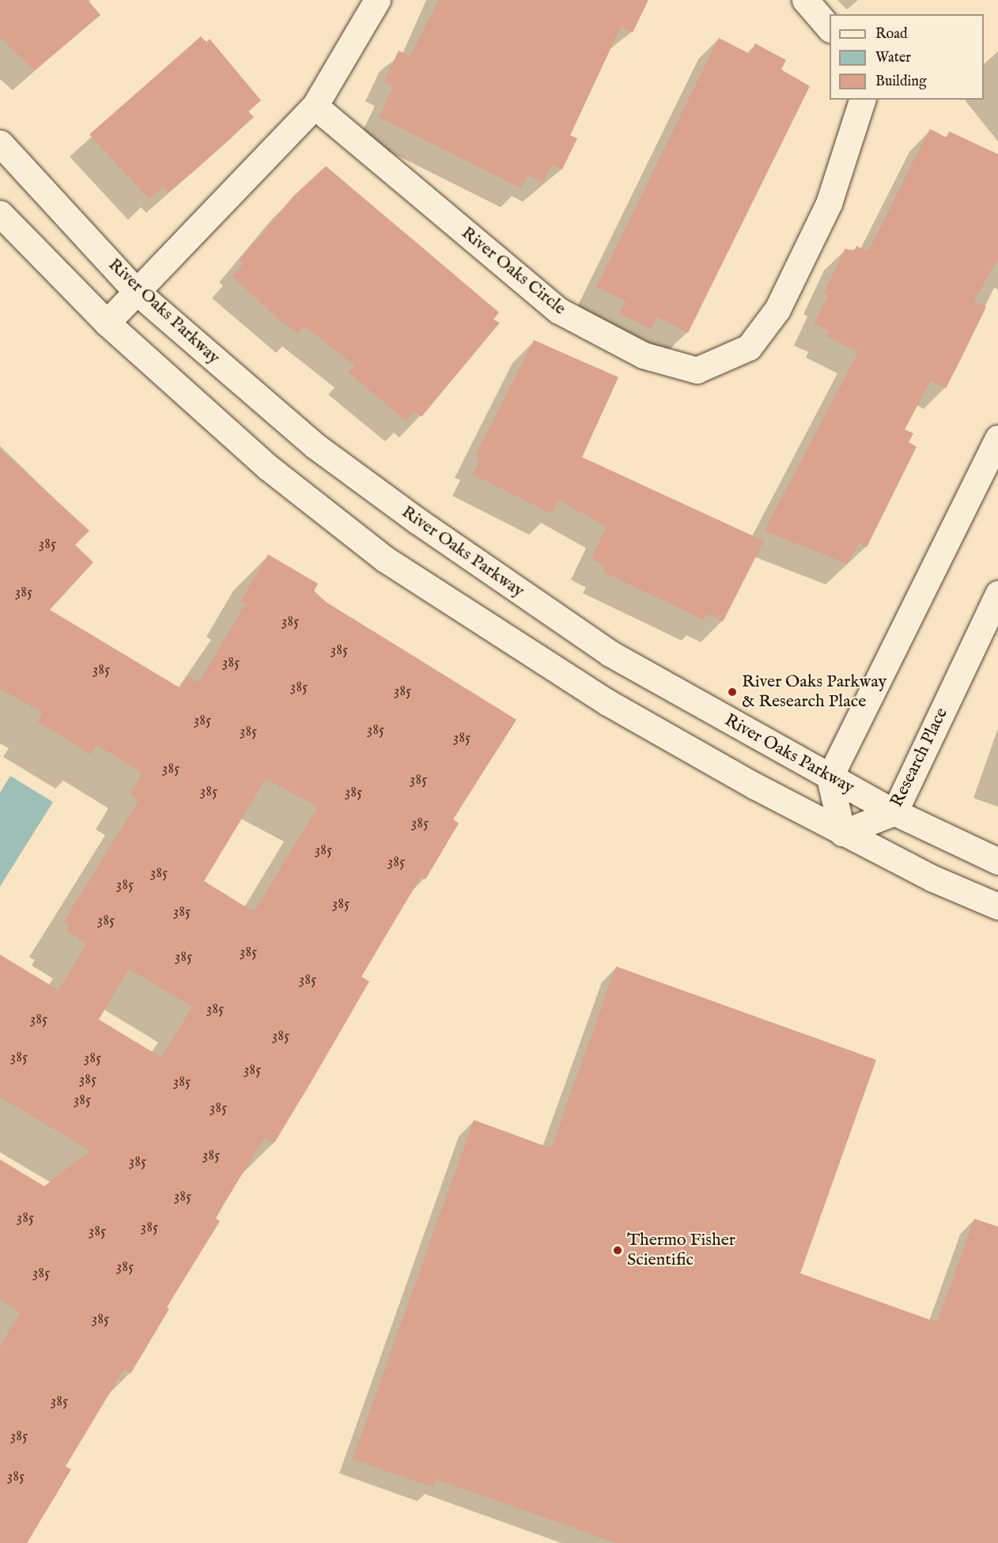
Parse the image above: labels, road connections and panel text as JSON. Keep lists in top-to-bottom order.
{
  "streets": {
    "street": ["River Oaks Circle", "River Oaks Parkway", "Research Place"]
  },
  "crossings": [
    ["River Oaks Parkway", "Research Place"]
  ],
  "places": ["River Oaks Parkway & Research Place", "Thermo Fisher Scientific"],
  "house_numbers": [
    "385",
    "385",
    "385",
    "385",
    "385",
    "385",
    "385",
    "385",
    "385",
    "385",
    "385",
    "385",
    "385",
    "385",
    "385",
    "385",
    "385",
    "385",
    "385",
    "385",
    "385",
    "385",
    "385",
    "385",
    "385",
    "385",
    "385",
    "385",
    "385",
    "385",
    "385",
    "385",
    "385",
    "385",
    "385",
    "385",
    "385",
    "385",
    "385",
    "385",
    "385",
    "385",
    "385",
    "385",
    "385",
    "385",
    "385",
    "385",
    "385"
  ],
  "legend": ["Road", "Water", "Building"]
}
